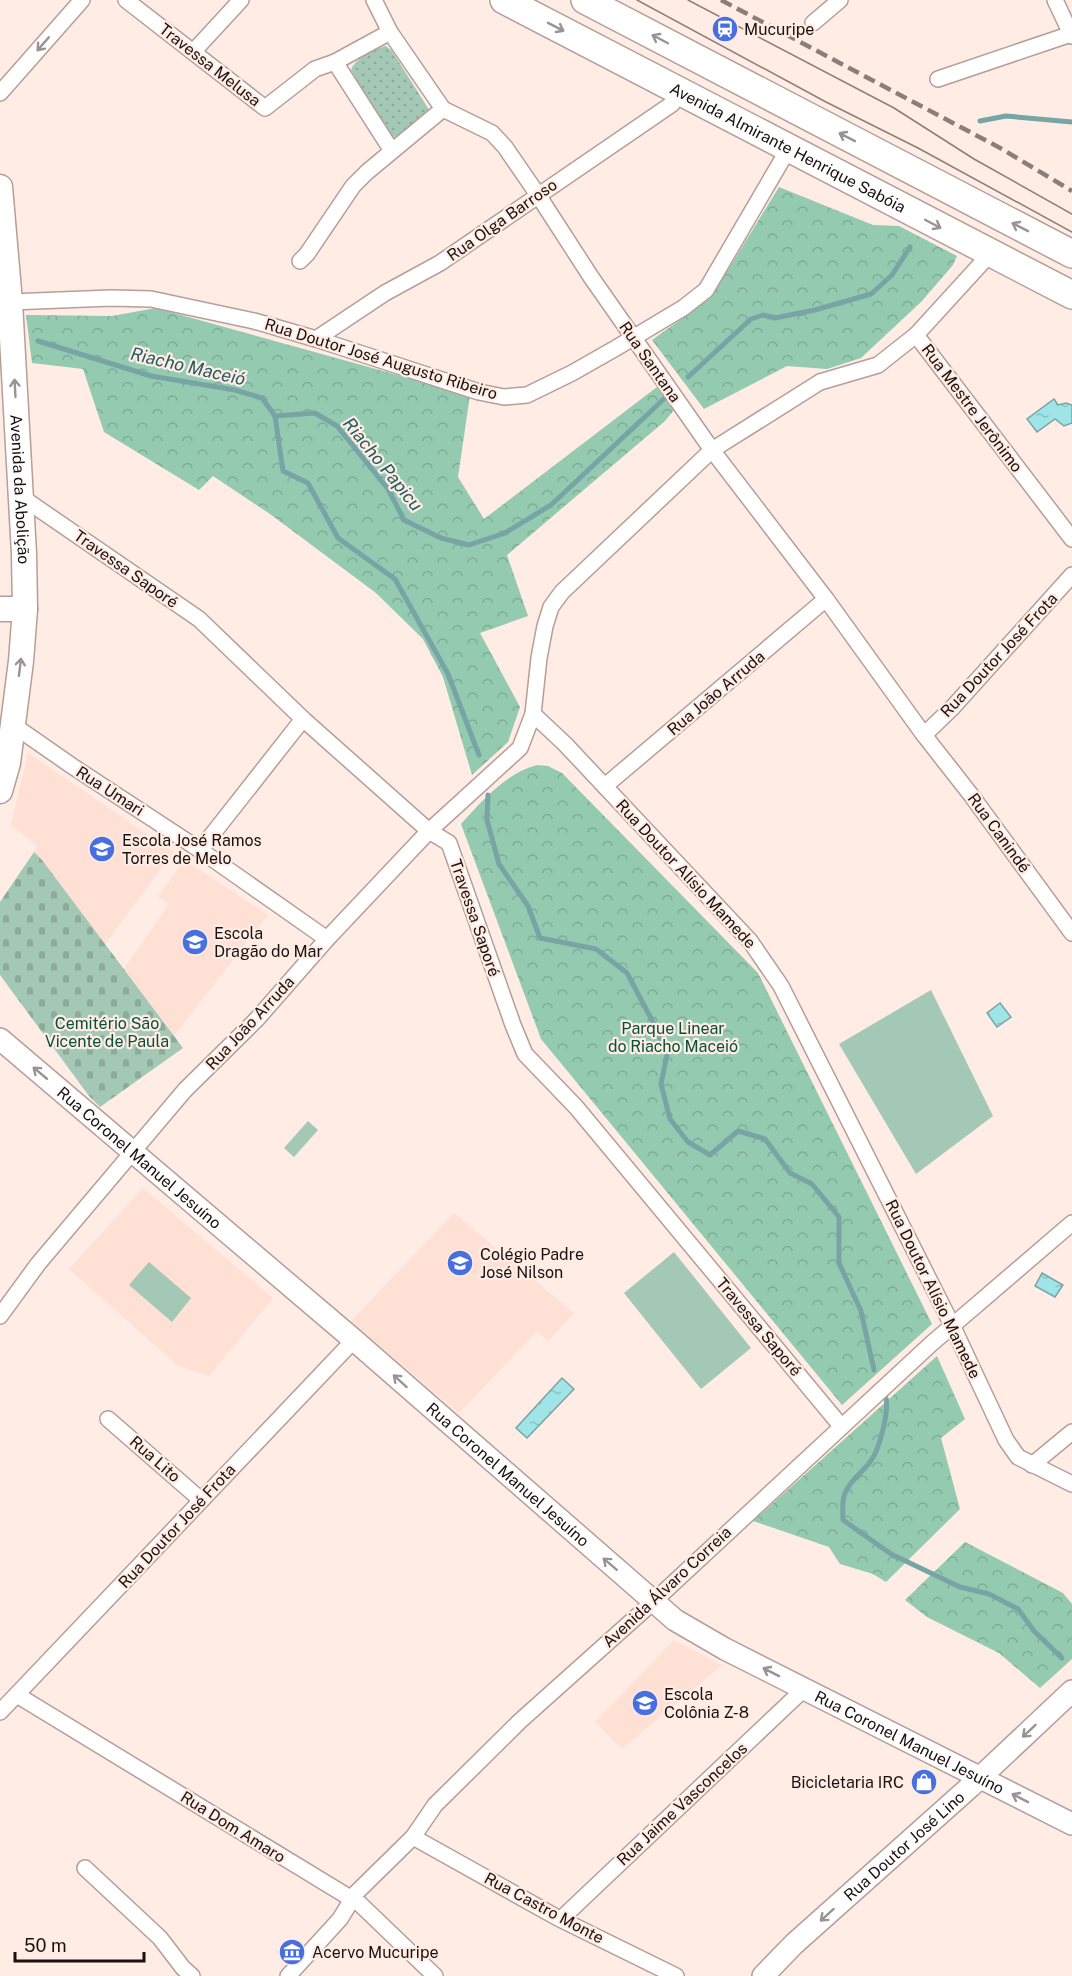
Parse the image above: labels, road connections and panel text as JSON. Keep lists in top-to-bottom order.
{
  "streets": {
    "highway": ["Avenida Almirante Henrique Sabóia"],
    "main road": ["Avenida da Abolição"],
    "street": [
      "Travessa Melusa",
      "Rua Olga Barroso",
      "Rua Doutor José Augusto Ribeiro",
      "Rua Santana",
      "Rua Mestre Jerônimo",
      "Travessa Saporé",
      "Rua Doutor José Frota",
      "Rua João Arruda",
      "Rua Umari",
      "Rua Canindé",
      "Rua Doutor Alísio Mamede",
      "Rua Coronel Manuel Jesuíno",
      "Rua Lito",
      "Avenida Álvaro Correia",
      "Rua Jaime Vasconcelos",
      "Rua Dom Amaro",
      "Rua Doutor José Lino",
      "Rua Castro Monte"
    ]
  },
  "crossings": [
    ["Avenida Almirante Henrique Sabóia", "Rua Olga Barroso"],
    ["Avenida Almirante Henrique Sabóia", "Rua Doutor José Augusto Ribeiro"],
    ["Avenida Almirante Henrique Sabóia", "Rua Mestre Jerônimo"],
    ["Rua Olga Barroso", "Rua Doutor José Augusto Ribeiro"],
    ["Rua Olga Barroso", "Rua Santana"],
    ["Rua Doutor José Augusto Ribeiro", "Rua Santana"],
    ["Rua Doutor José Augusto Ribeiro", "Avenida da Abolição"],
    ["Rua Santana", "Rua Doutor José Frota"],
    ["Rua Santana", "Rua João Arruda"],
    ["Rua Santana", "Rua Canindé"],
    ["Avenida da Abolição", "Travessa Saporé"],
    ["Avenida da Abolição", "Rua Umari"],
    ["Travessa Saporé", "Rua João Arruda"],
    ["Travessa Saporé", "Avenida Álvaro Correia"],
    ["Rua Doutor José Frota", "Rua Canindé"],
    ["Rua Doutor José Frota", "Rua Coronel Manuel Jesuíno"],
    ["Rua Doutor José Frota", "Rua Lito"],
    ["Rua Doutor José Frota", "Rua Dom Amaro"],
    ["Rua João Arruda", "Rua Umari"],
    ["Rua João Arruda", "Rua Doutor Alísio Mamede"],
    ["Rua João Arruda", "Rua Coronel Manuel Jesuíno"],
    ["Rua Doutor Alísio Mamede", "Avenida Álvaro Correia"],
    ["Rua Coronel Manuel Jesuíno", "Avenida Álvaro Correia"],
    ["Rua Coronel Manuel Jesuíno", "Rua Jaime Vasconcelos"],
    ["Rua Coronel Manuel Jesuíno", "Rua Doutor José Lino"],
    ["Avenida Álvaro Correia", "Rua Dom Amaro"],
    ["Avenida Álvaro Correia", "Rua Castro Monte"],
    ["Rua Jaime Vasconcelos", "Rua Castro Monte"]
  ],
  "one_way": ["Avenida da Abolição", "Rua Coronel Manuel Jesuíno", "Rua Doutor José Lino"],
  "water": ["Riacho Maceió", "Riacho Papicu"],
  "parks": ["Cemitério São Vicente de Paula", "Parque Linear do Riacho Maceió"],
  "places": {
    "station": ["Mucuripe"],
    "school or university": [
      "Escola José Ramos Torres de Melo",
      "Escola Dragão do Mar",
      "Colégio Padre José Nilson",
      "Escola Colônia Z-8"
    ],
    "shop": ["Bicicletaria IRC"],
    "museum": ["Acervo Mucuripe"]
  },
  "scale_bar": "50 m"
}
